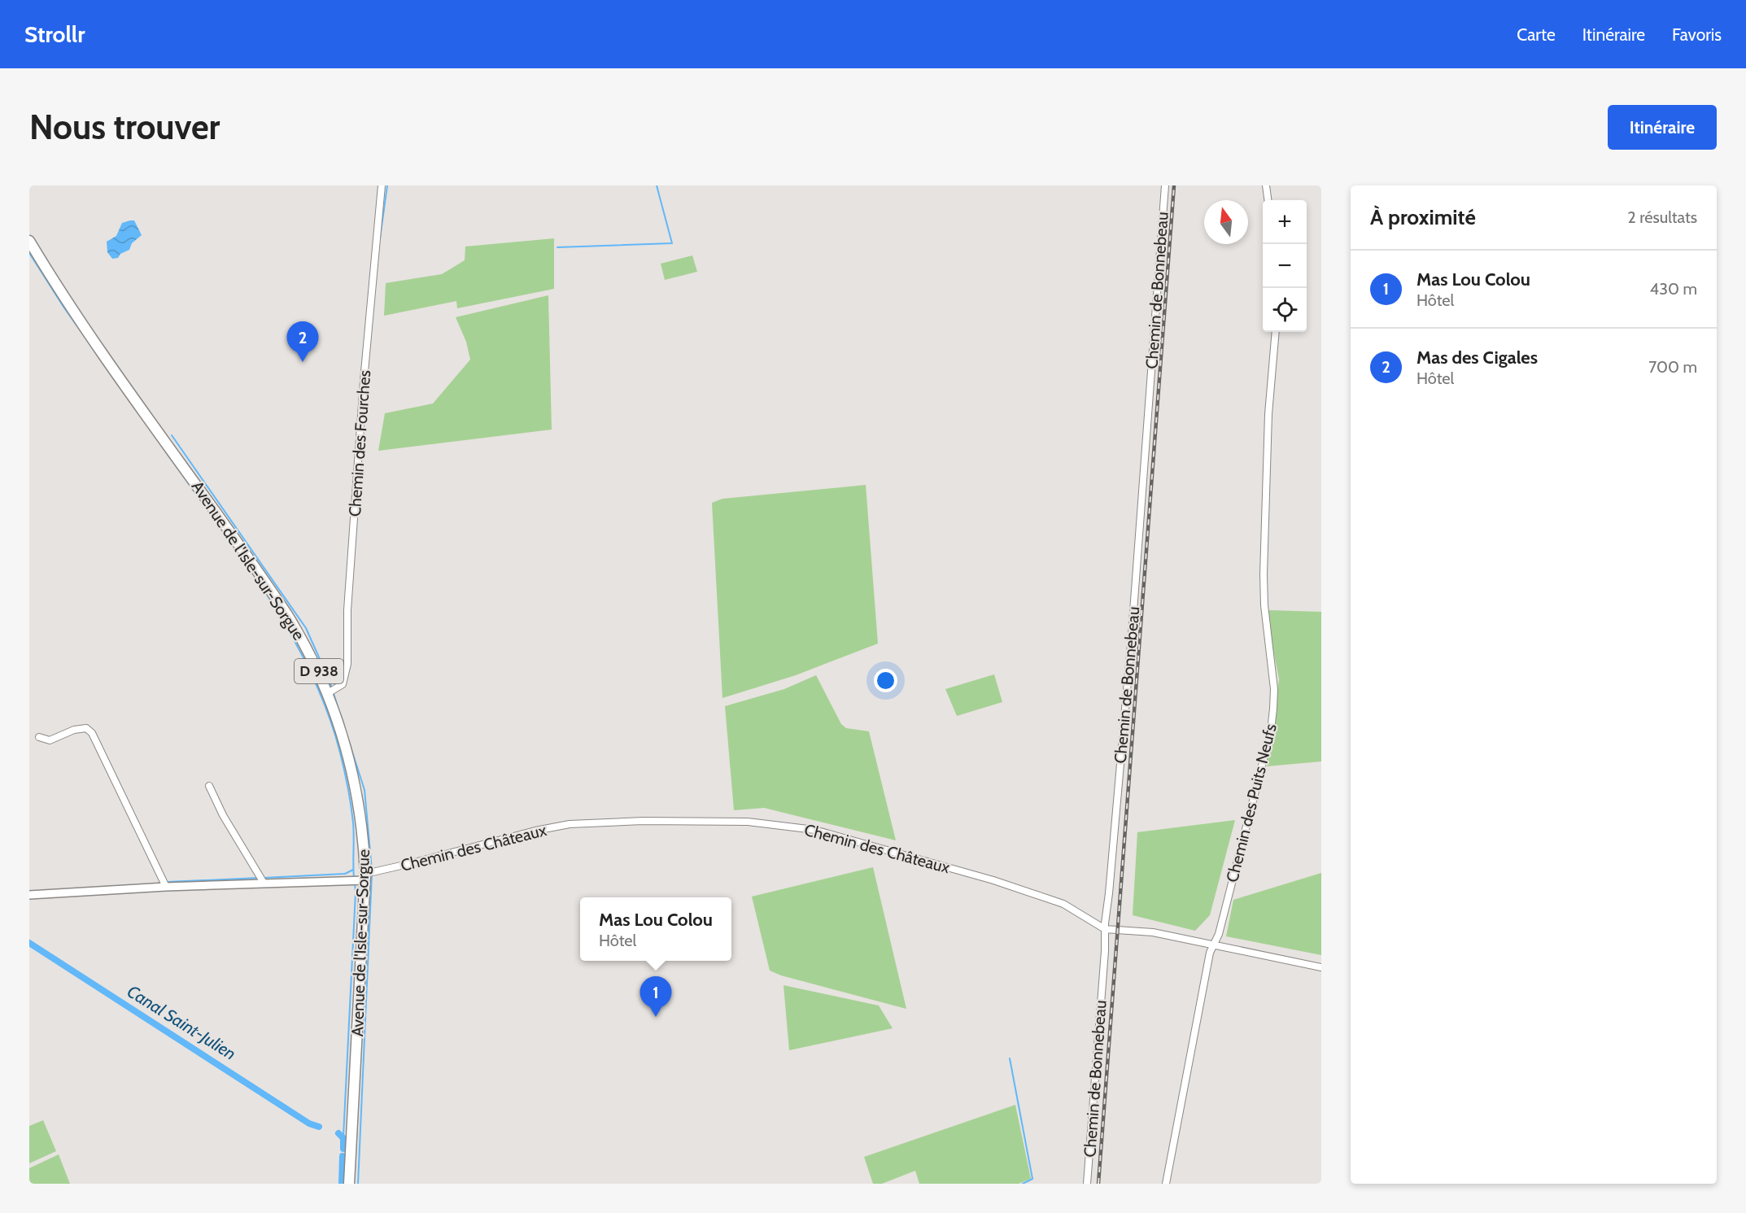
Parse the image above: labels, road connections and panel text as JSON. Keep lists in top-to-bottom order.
{
  "streets": {
    "main road": ["Avenue de l'Isle-sur-Sorgue", "D 938"],
    "street": [
      "Chemin de Bonnebeau",
      "Chemin des Fourches",
      "Chemin des Puits Neufs",
      "Chemin des Châteaux"
    ]
  },
  "crossings": [
    ["Chemin de Bonnebeau", "Chemin des Châteaux"],
    ["Chemin des Fourches", "Avenue de l'Isle-sur-Sorgue"],
    ["Avenue de l'Isle-sur-Sorgue", "Chemin des Châteaux"],
    ["Chemin des Puits Neufs", "Chemin des Châteaux"]
  ],
  "water": ["Canal Saint-Julien"],
  "north": "top",
  "page": {
    "header": "Strollr",
    "nav": ["Carte", "Itinéraire", "Favoris"],
    "buttons": "Itinéraire",
    "title": "Nous trouver",
    "heading": ["À proximité", "2 résultats"],
    "map_buttons": ["+", "−"],
    "list": [
      {
        "mark": "1",
        "name": "Mas Lou Colou",
        "note": "Hôtel",
        "value": "430 m"
      },
      {
        "mark": "2",
        "name": "Mas des Cigales",
        "note": "Hôtel",
        "value": "700 m"
      }
    ],
    "pins": ["2", "1"],
    "popup": ["Mas Lou Colou", "Hôtel"]
  }
}
